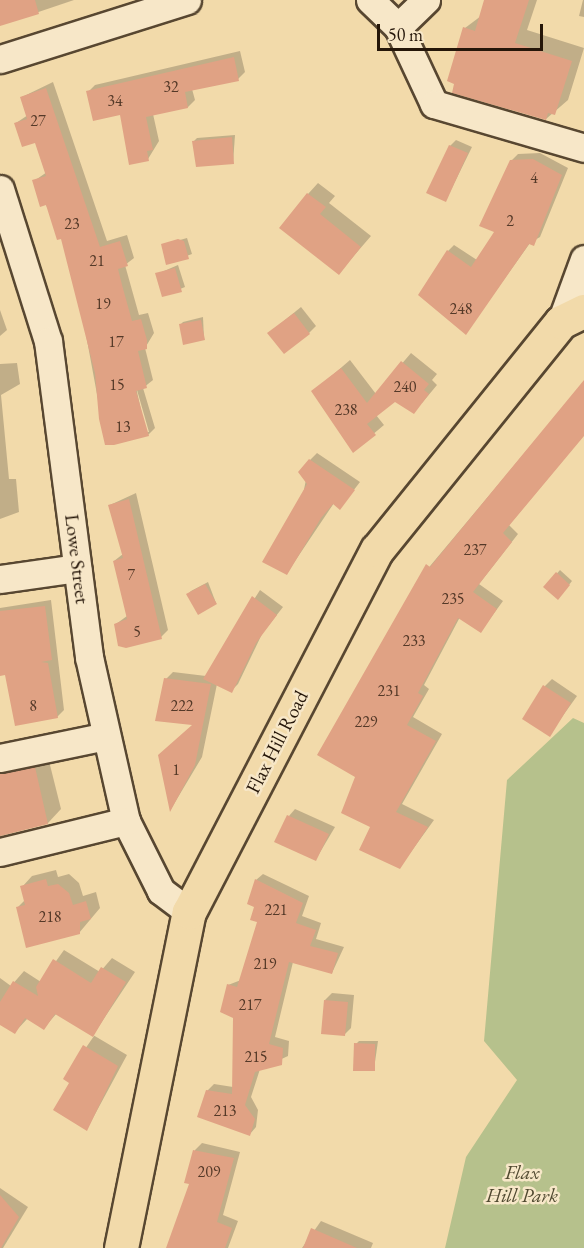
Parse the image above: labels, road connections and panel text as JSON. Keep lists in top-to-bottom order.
{
  "streets": {
    "main road": ["Flax Hill Road"],
    "street": ["Lowe Street"]
  },
  "crossings": [
    ["Lowe Street", "Flax Hill Road"]
  ],
  "parks": ["Flax Hill Park"],
  "house_numbers": [
    "32",
    "34",
    "27",
    "4",
    "2",
    "23",
    "21",
    "19",
    "248",
    "17",
    "15",
    "240",
    "238",
    "13",
    "237",
    "7",
    "235",
    "5",
    "233",
    "231",
    "8",
    "222",
    "229",
    "1",
    "221",
    "218",
    "219",
    "217",
    "215",
    "213",
    "209"
  ],
  "scale_bar": "50 m"
}
